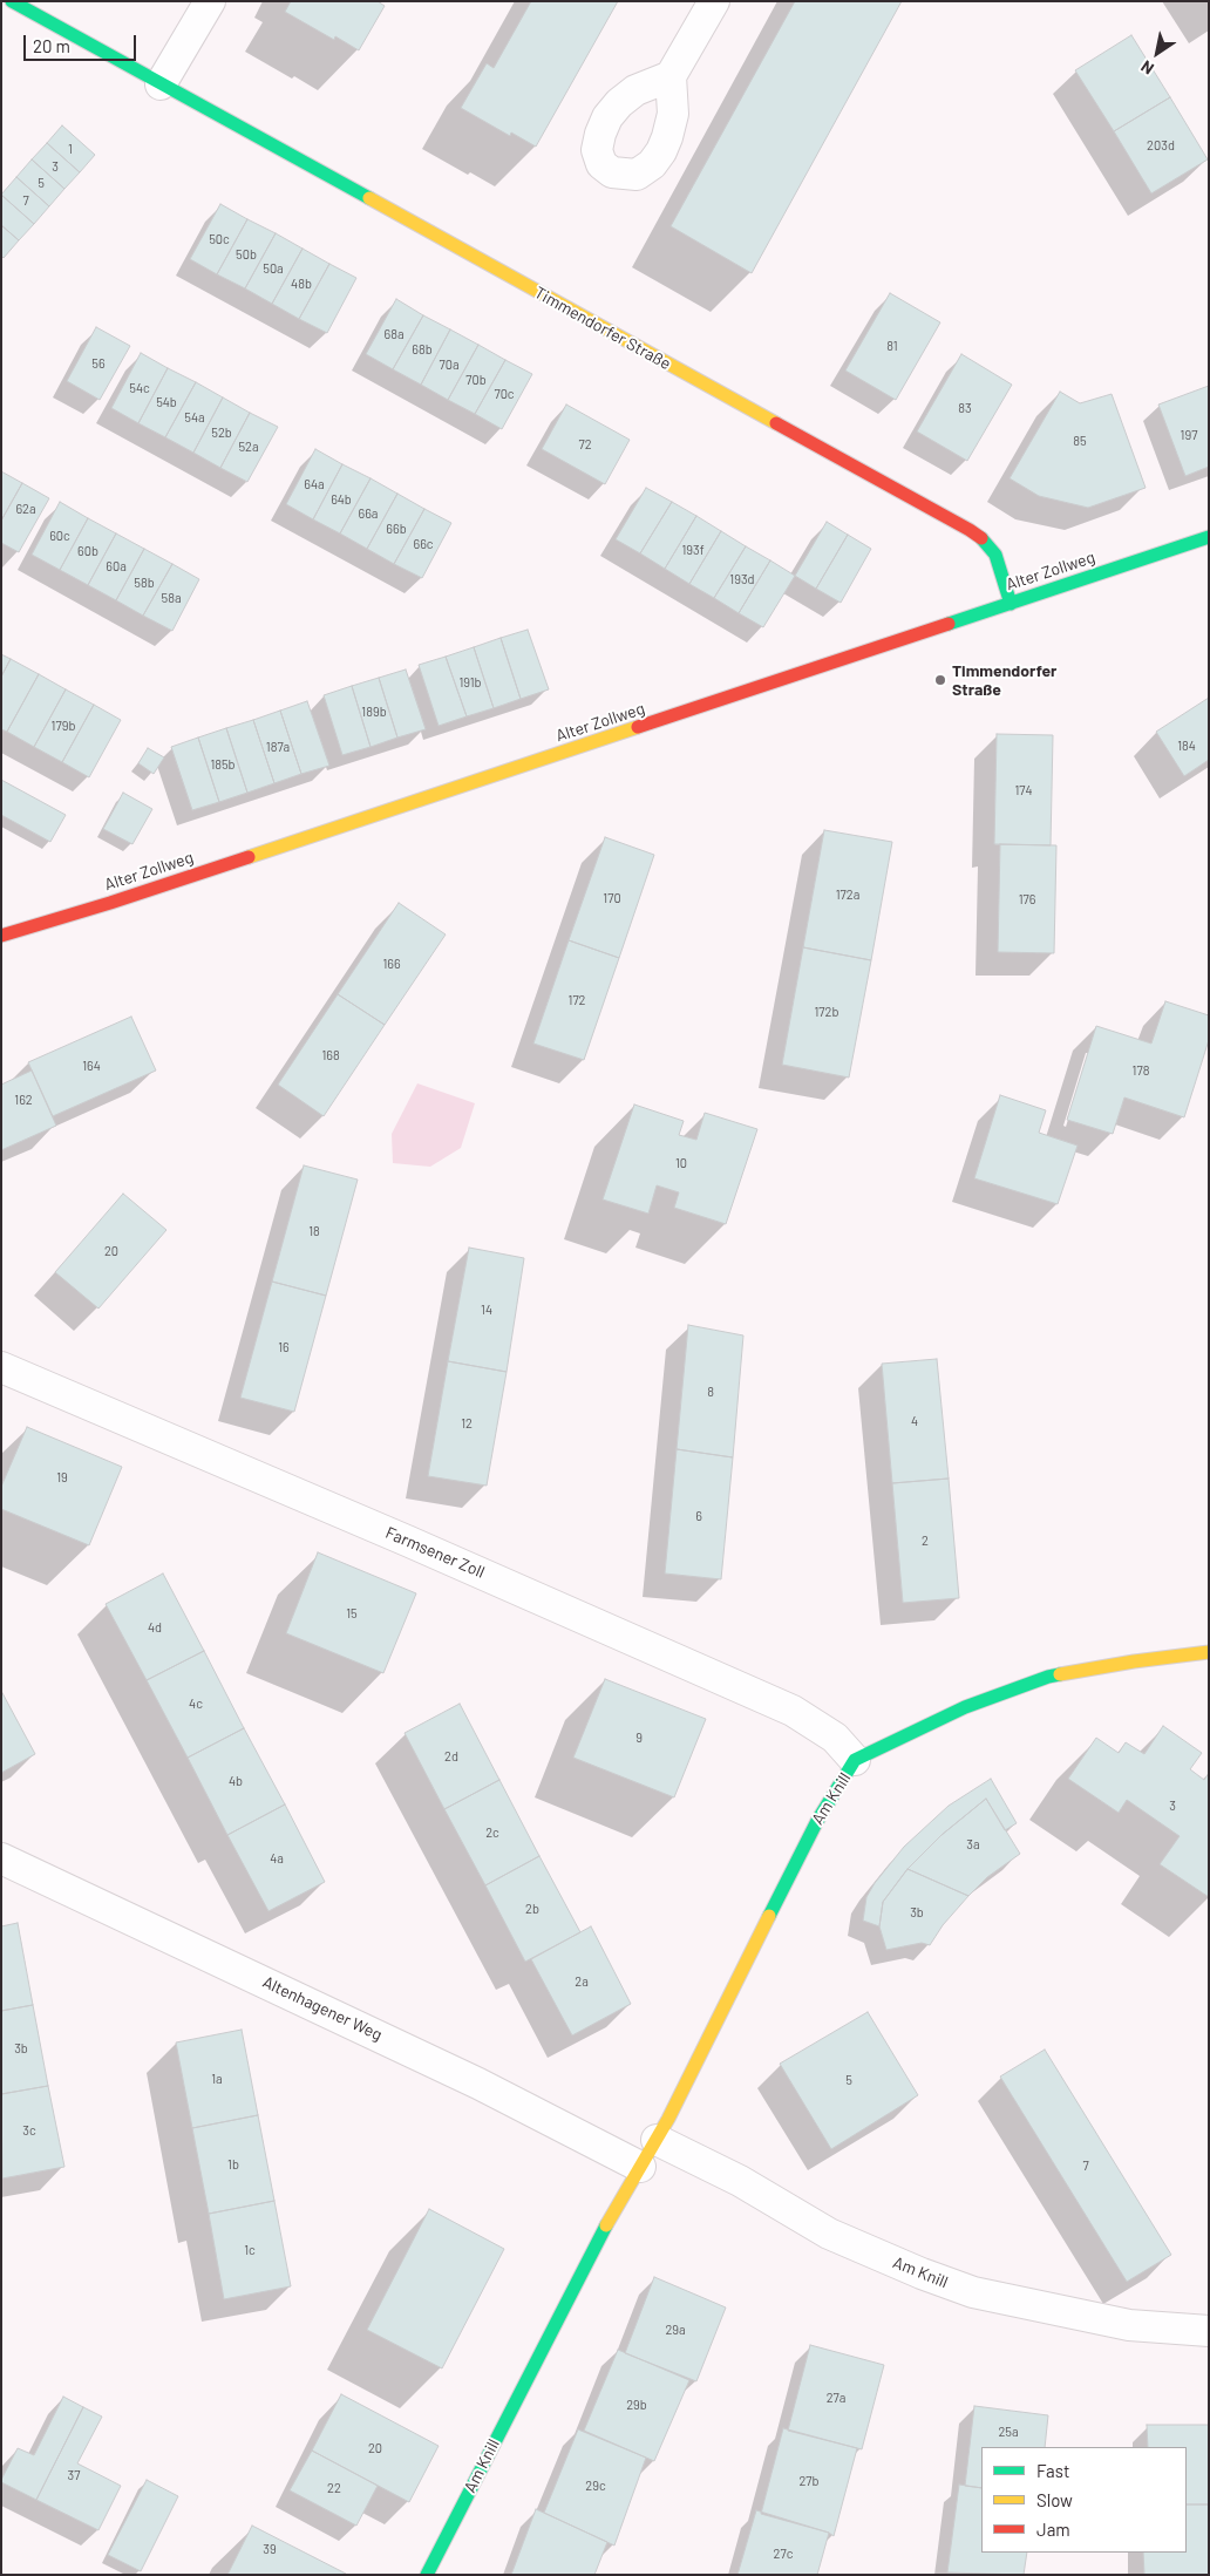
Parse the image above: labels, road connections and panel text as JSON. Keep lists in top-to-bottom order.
{
  "streets": {
    "street": [
      "Timmendorfer Straße",
      "Alter Zollweg",
      "Farmsener Zoll",
      "Am Knill",
      "Altenhagener Weg"
    ]
  },
  "crossings": [
    ["Timmendorfer Straße", "Alter Zollweg"],
    ["Farmsener Zoll", "Am Knill"],
    ["Am Knill", "Altenhagener Weg"]
  ],
  "places": ["Timmendorfer Straße"],
  "house_numbers": [
    "203d",
    "1",
    "3",
    "5",
    "7",
    "50c",
    "50b",
    "50a",
    "48b",
    "68a",
    "81",
    "68b",
    "56",
    "70a",
    "70b",
    "54c",
    "70c",
    "54b",
    "83",
    "54a",
    "52b",
    "197",
    "85",
    "72",
    "52a",
    "64a",
    "64b",
    "62a",
    "66a",
    "66b",
    "60c",
    "66c",
    "193f",
    "60b",
    "60a",
    "193d",
    "58b",
    "58a",
    "191b",
    "189b",
    "179b",
    "184",
    "187a",
    "185b",
    "174",
    "172a",
    "170",
    "176",
    "166",
    "172",
    "172b",
    "168",
    "164",
    "178",
    "162",
    "10",
    "18",
    "20",
    "14",
    "16",
    "8",
    "4",
    "12",
    "19",
    "6",
    "2",
    "15",
    "4d",
    "4c",
    "9",
    "2d",
    "4b",
    "3",
    "2c",
    "3a",
    "4a",
    "2b",
    "3b",
    "2a",
    "3b",
    "1a",
    "5",
    "3c",
    "1b",
    "7",
    "1c",
    "29a",
    "27a",
    "29b",
    "25a",
    "20",
    "37",
    "27b",
    "29c",
    "22",
    "39",
    "27c"
  ],
  "legend": ["Fast", "Slow", "Jam"],
  "scale_bar": "20 m",
  "north": "bottom left"
}
